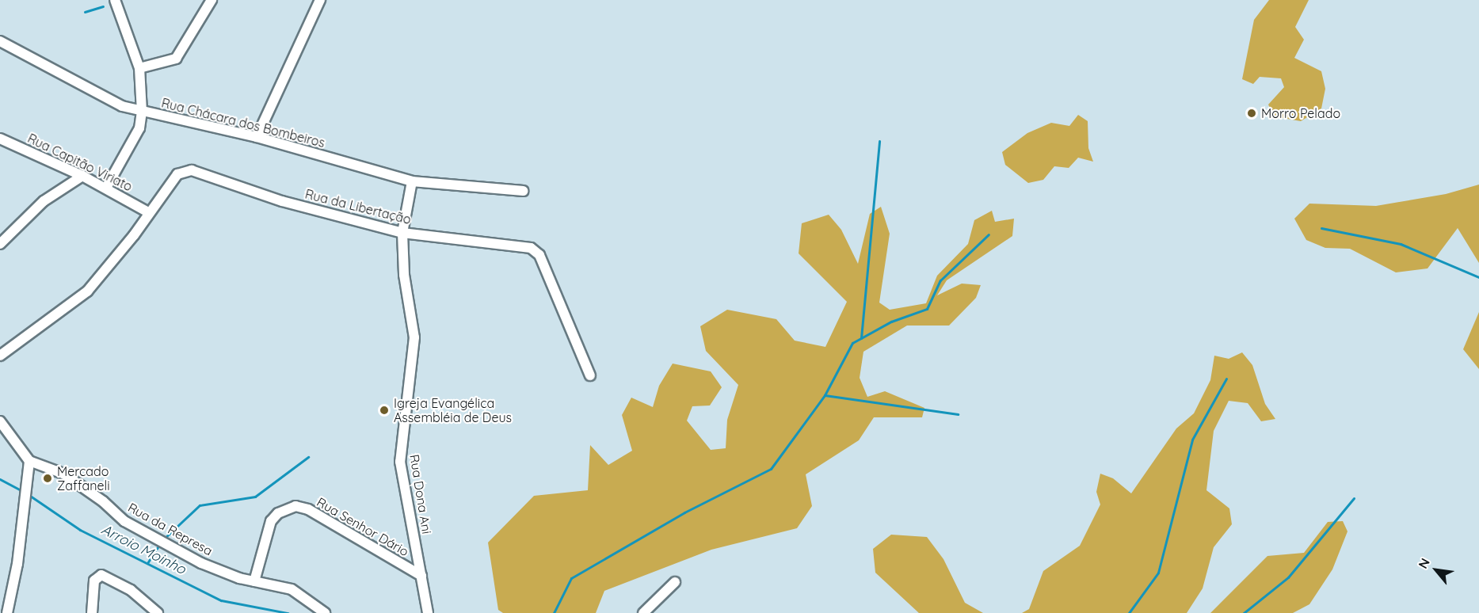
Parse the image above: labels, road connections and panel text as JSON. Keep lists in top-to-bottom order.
{
  "streets": {
    "street": [
      "Rua Chácara dos Bombeiros",
      "Rua Capitão Viriato",
      "Rua da Libertação",
      "Rua Dona Ani",
      "Rua Senhor Dário",
      "Rua da Represa"
    ]
  },
  "crossings": [
    ["Rua Chácara dos Bombeiros", "Rua Dona Ani"],
    ["Rua Capitão Viriato", "Rua da Libertação"],
    ["Rua da Libertação", "Rua Dona Ani"],
    ["Rua Dona Ani", "Rua Senhor Dário"],
    ["Rua Senhor Dário", "Rua da Represa"]
  ],
  "water": ["Arroio Moinho"],
  "places": ["Morro Pelado", "Igreja Evangélica Assembléia de Deus", "Mercado Zaffaneli"],
  "north": "top left"
}
